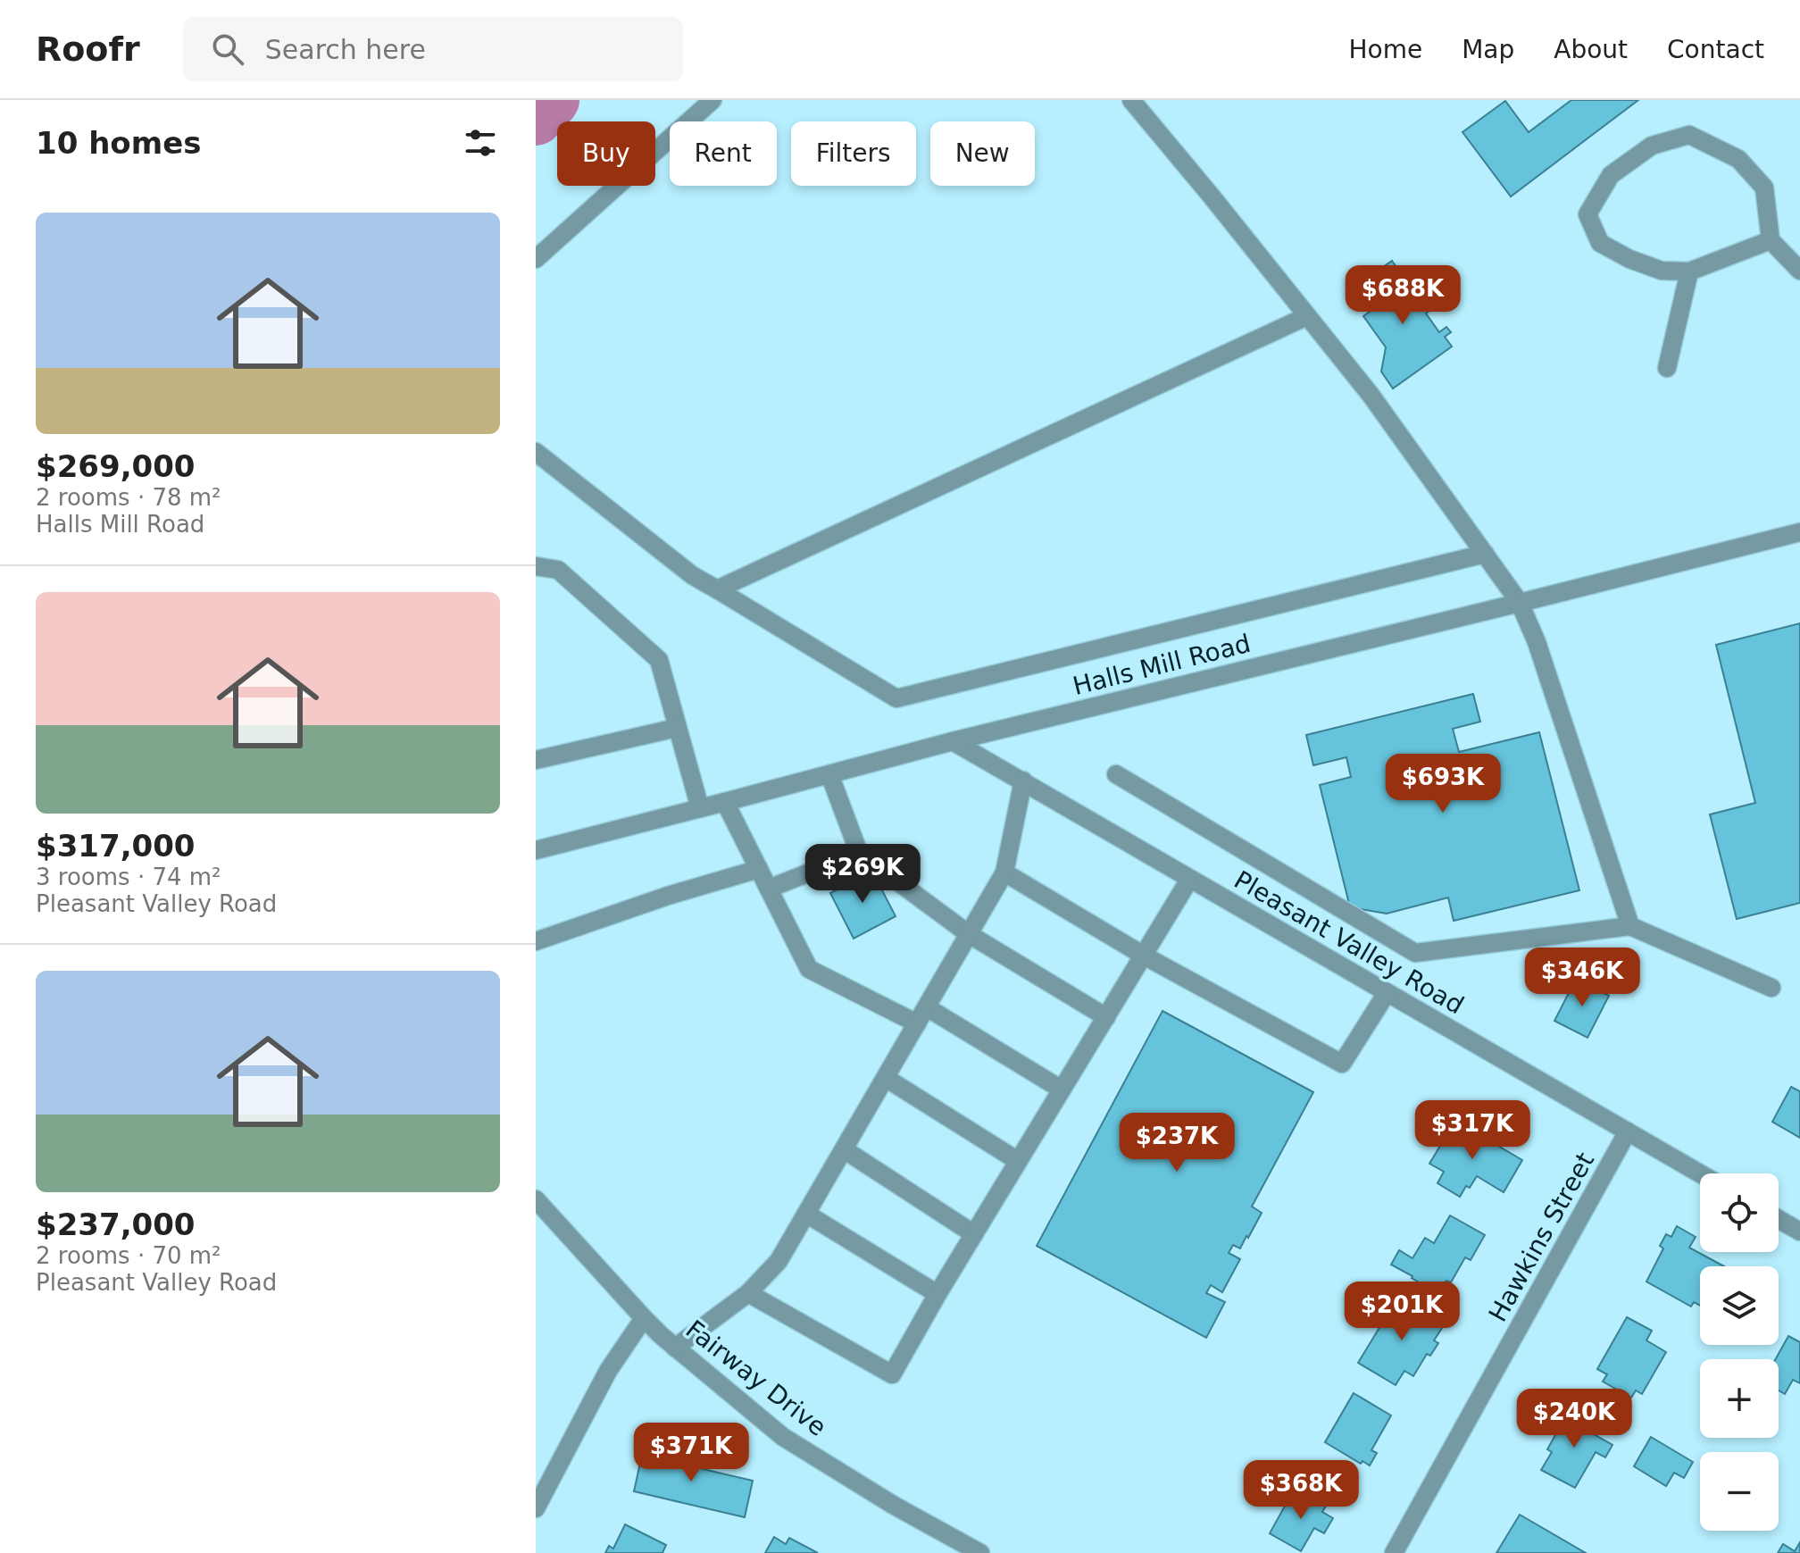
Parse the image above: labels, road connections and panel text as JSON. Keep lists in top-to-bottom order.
{
  "streets": {
    "street": [
      "Halls Mill Road",
      "Pleasant Valley Road",
      "Hawkins Street",
      "Fairway Drive"
    ]
  },
  "crossings": [
    ["Halls Mill Road", "Pleasant Valley Road"],
    ["Pleasant Valley Road", "Hawkins Street"]
  ],
  "page": {
    "header": "Roofr",
    "search": "Search here",
    "nav": [
      "Home",
      "Map",
      "About",
      "Contact"
    ],
    "heading": "10 homes",
    "chip": [
      "Buy",
      "Rent",
      "Filters",
      "New"
    ],
    "list": [
      {
        "name": "$269,000",
        "note": "2 rooms · 78 m² · Halls Mill Road"
      },
      {
        "name": "$317,000",
        "note": "3 rooms · 74 m² · Pleasant Valley Road"
      },
      {
        "name": "$237,000",
        "note": "2 rooms · 70 m² · Pleasant Valley Road"
      }
    ],
    "price": [
      "$688K",
      "$693K",
      "$269K",
      "$346K",
      "$317K",
      "$237K",
      "$201K",
      "$240K",
      "$371K",
      "$368K"
    ],
    "map_buttons": ["+", "−"]
  }
}
